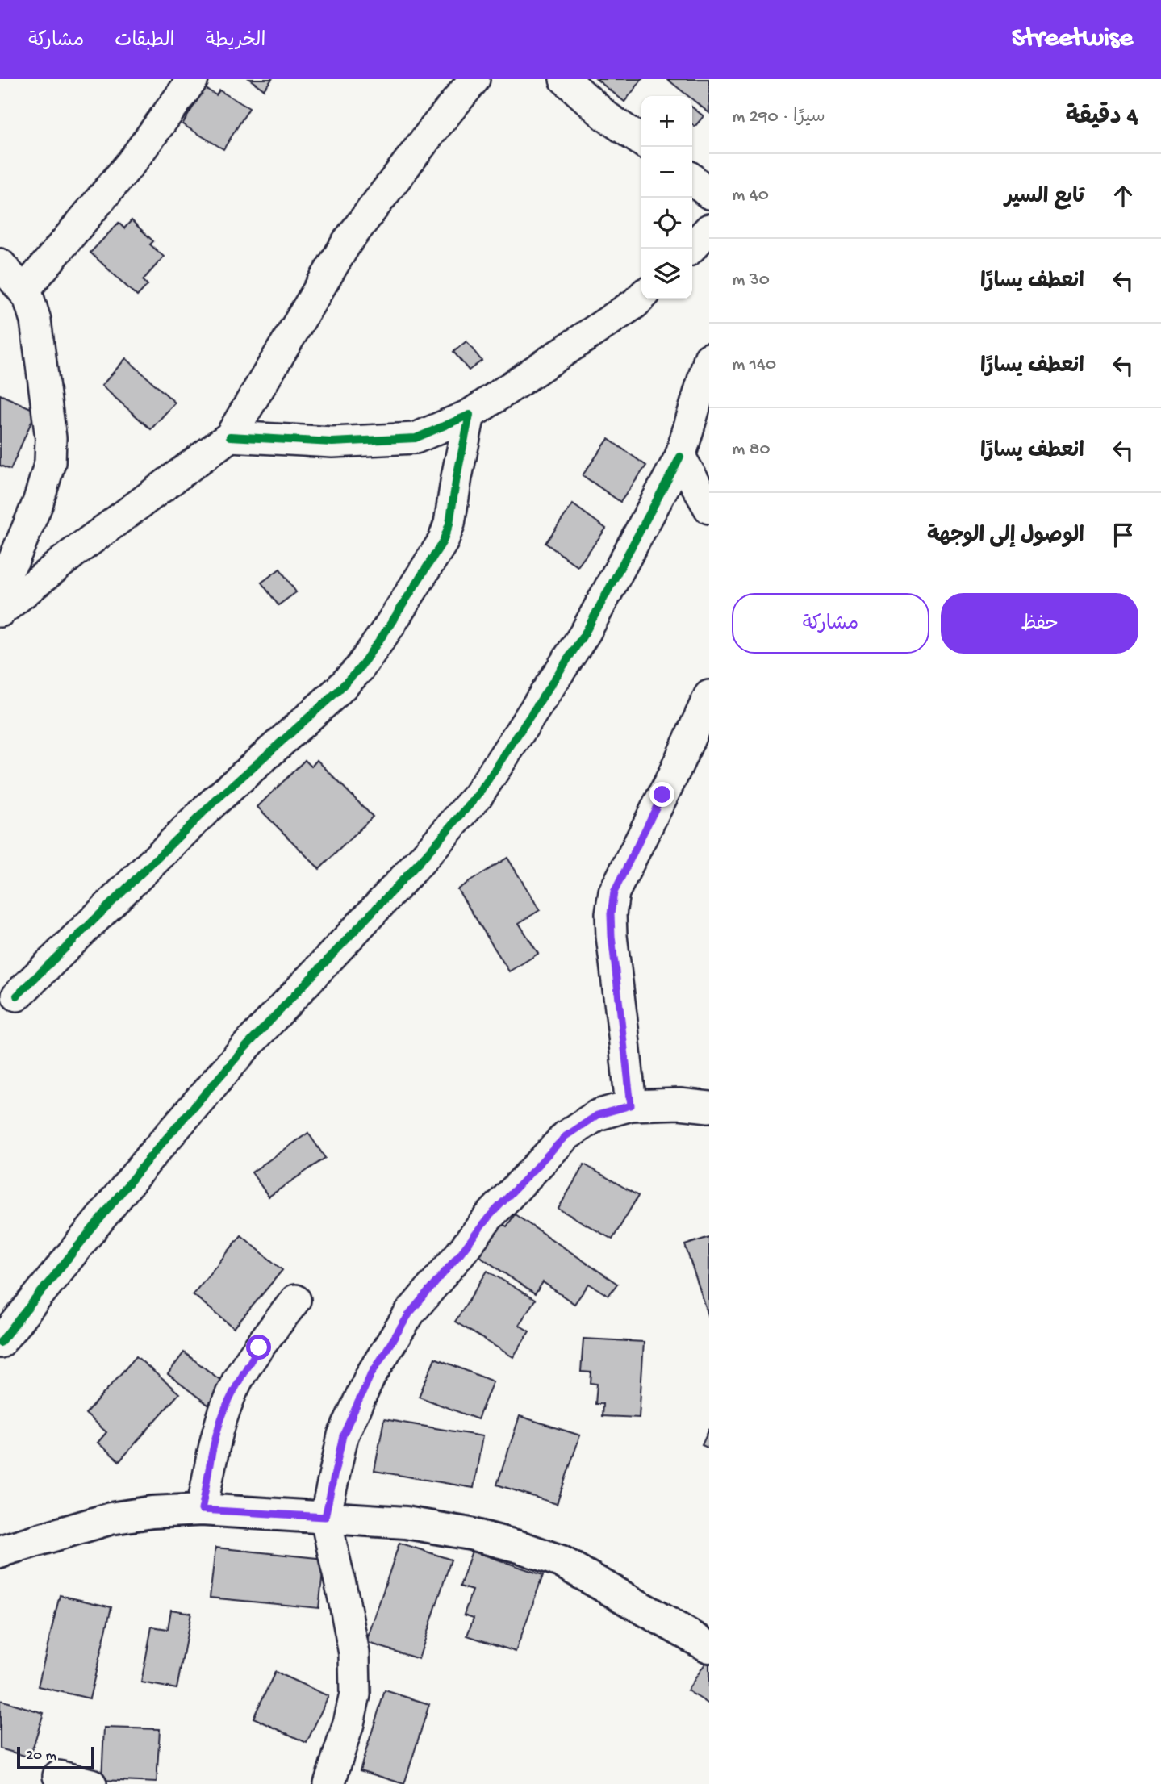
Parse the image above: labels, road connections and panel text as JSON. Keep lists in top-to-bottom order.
{
  "scale_bar": "20 m",
  "page": {
    "header": "Streetwise",
    "nav": ["الخريطة", "الطبقات", "مشاركة"],
    "heading": ["4 دقيقة", "سيرًا · 290 m"],
    "map_buttons": ["+", "−"],
    "list": [
      ["تابع السير", "40 m"],
      ["انعطف يسارًا", "30 m"],
      ["انعطف يسارًا", "140 m"],
      ["انعطف يسارًا", "80 m"],
      "الوصول إلى الوجهة"
    ],
    "buttons": ["حفظ", "مشاركة"],
    "scale": "20 m"
  }
}
